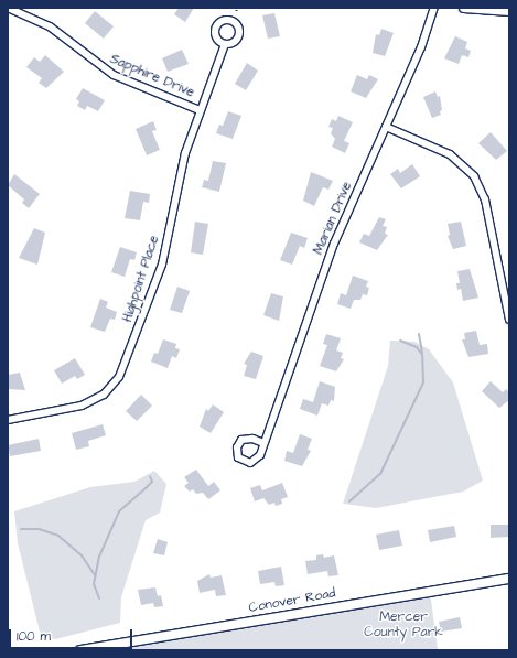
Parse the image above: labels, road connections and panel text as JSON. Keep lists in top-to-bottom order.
{
  "streets": {
    "street": [
      "Sapphire Drive",
      "Marian Drive",
      "Highpoint Place",
      "Conover Road"
    ]
  },
  "crossings": [
    ["Sapphire Drive", "Highpoint Place"]
  ],
  "parks": ["Mercer County Park"],
  "scale_bar": "100 m"
}
